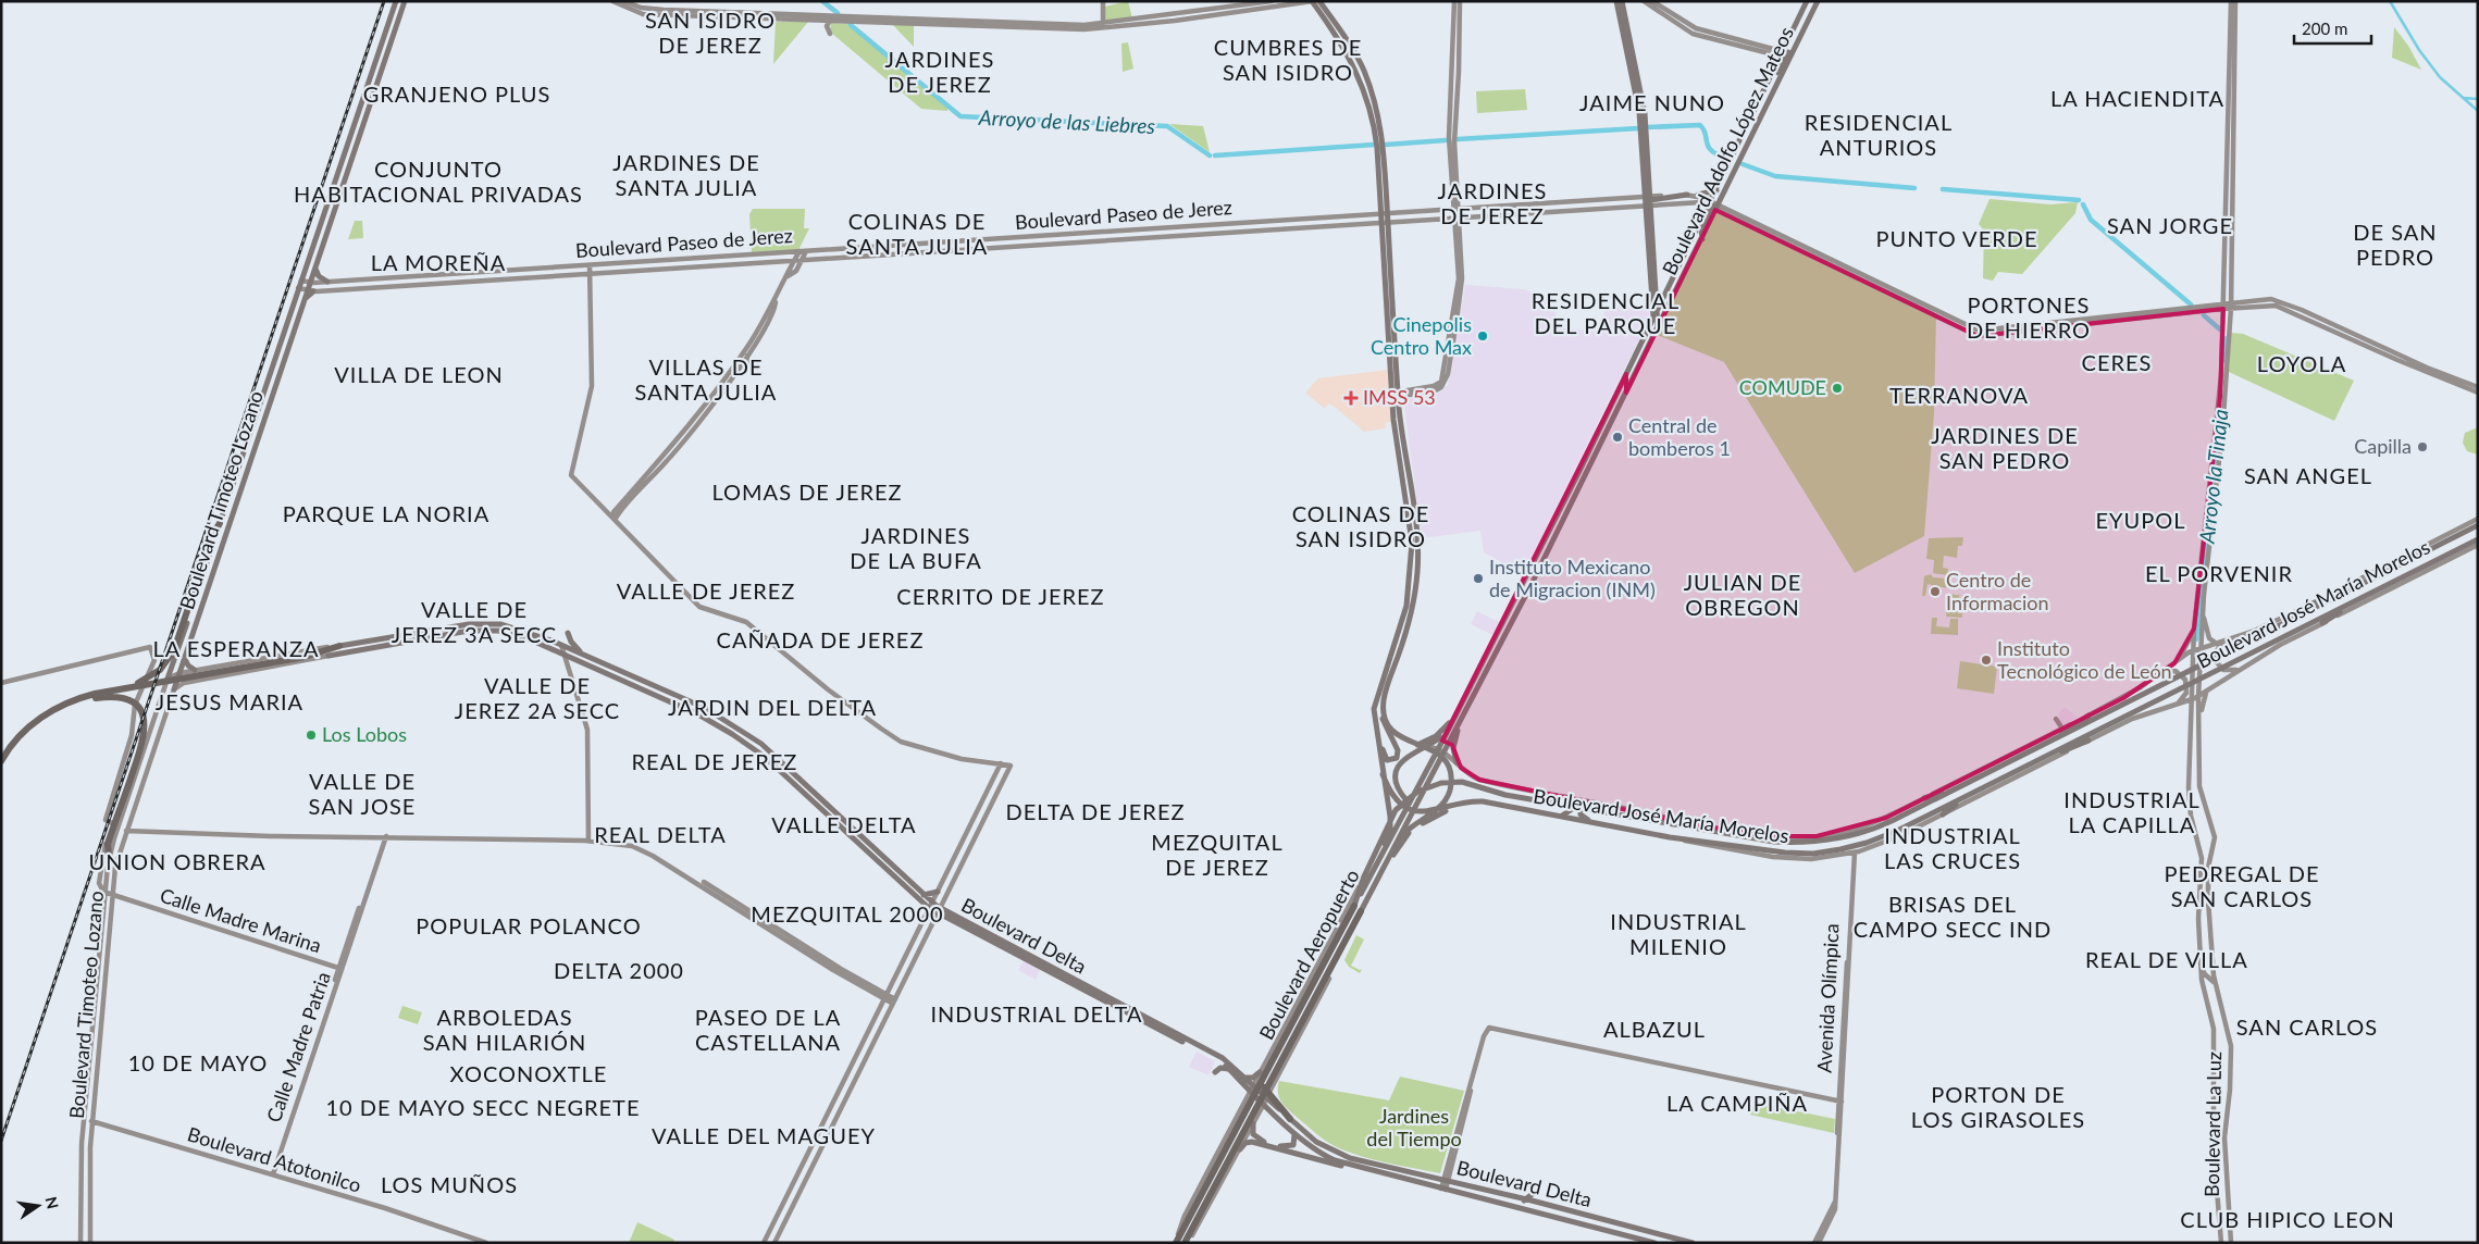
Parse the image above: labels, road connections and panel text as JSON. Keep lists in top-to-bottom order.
{
  "streets": {
    "highway": ["Boulevard Aeropuerto"],
    "main road": [
      "Boulevard Adolfo López Mateos",
      "Boulevard Timoteo Lozano",
      "Boulevard José María Morelos",
      "Boulevard Delta"
    ],
    "street": [
      "Boulevard Paseo de Jerez",
      "Calle Madre Marina",
      "Avenida Olímpica",
      "Calle Madre Patria",
      "Boulevard La Luz",
      "Boulevard Atotonilco"
    ]
  },
  "crossings": [
    ["Boulevard Adolfo López Mateos", "Boulevard Paseo de Jerez"],
    ["Boulevard Adolfo López Mateos", "Boulevard Aeropuerto"],
    ["Boulevard Paseo de Jerez", "Boulevard Timoteo Lozano"],
    ["Boulevard Timoteo Lozano", "Calle Madre Marina"],
    ["Boulevard Timoteo Lozano", "Boulevard Delta"],
    ["Boulevard Timoteo Lozano", "Boulevard Atotonilco"],
    ["Boulevard José María Morelos", "Boulevard Aeropuerto"],
    ["Calle Madre Marina", "Calle Madre Patria"],
    ["Boulevard Delta", "Boulevard Aeropuerto"],
    ["Calle Madre Patria", "Boulevard Atotonilco"]
  ],
  "districts": [
    "SAN ISIDRO DE JEREZ",
    "CUMBRES DE SAN ISIDRO",
    "JARDINES DE JEREZ",
    "GRANJENO PLUS",
    "LA HACIENDITA",
    "JAIME NUNO",
    "RESIDENCIAL ANTURIOS",
    "JARDINES DE SANTA JULIA",
    "CONJUNTO HABITACIONAL PRIVADAS",
    "JARDINES DE JEREZ",
    "COLINAS DE SANTA JULIA",
    "SAN JORGE",
    "DE SAN PEDRO",
    "PUNTO VERDE",
    "LA MOREÑA",
    "RESIDENCIAL DEL PARQUE",
    "PORTONES DE HIERRO",
    "CERES",
    "LOYOLA",
    "VILLAS DE SANTA JULIA",
    "VILLA DE LEON",
    "TERRANOVA",
    "JARDINES DE SAN PEDRO",
    "SAN ANGEL",
    "LOMAS DE JEREZ",
    "PARQUE LA NORIA",
    "COLINAS DE SAN ISIDRO",
    "EYUPOL",
    "JARDINES DE LA BUFA",
    "EL PORVENIR",
    "JULIAN DE OBREGON",
    "VALLE DE JEREZ",
    "CERRITO DE JEREZ",
    "VALLE DE JEREZ 3A SECC",
    "CAÑADA DE JEREZ",
    "LA ESPERANZA",
    "VALLE DE JEREZ 2A SECC",
    "JESUS MARIA",
    "JARDIN DEL DELTA",
    "REAL DE JEREZ",
    "VALLE DE SAN JOSE",
    "INDUSTRIAL LA CAPILLA",
    "DELTA DE JEREZ",
    "VALLE DELTA",
    "REAL DELTA",
    "INDUSTRIAL LAS CRUCES",
    "MEZQUITAL DE JEREZ",
    "UNION OBRERA",
    "PEDREGAL DE SAN CARLOS",
    "BRISAS DEL CAMPO SECC IND",
    "MEZQUITAL 2000",
    "INDUSTRIAL MILENIO",
    "POPULAR POLANCO",
    "REAL DE VILLA",
    "DELTA 2000",
    "INDUSTRIAL DELTA",
    "ARBOLEDAS SAN HILARIÓN",
    "PASEO DE LA CASTELLANA",
    "SAN CARLOS",
    "ALBAZUL",
    "10 DE MAYO",
    "XOCONOXTLE",
    "PORTON DE LOS GIRASOLES",
    "LA CAMPIÑA",
    "10 DE MAYO SECC NEGRETE",
    "VALLE DEL MAGUEY",
    "LOS MUÑOS",
    "CLUB HIPICO LEON"
  ],
  "water": ["Arroyo de las Liebres", "Arroyo la Tinaja"],
  "parks": ["Jardines del Tiempo"],
  "places": {
    "other": [
      "Cinepolis Centro Max",
      "COMUDE",
      "Central de bomberos 1",
      "Capilla",
      "Instituto Mexicano de Migracion (INM)",
      "Centro de Informacion",
      "Instituto Tecnológico de León",
      "Los Lobos"
    ],
    "health": ["IMSS 53"]
  },
  "scale_bar": "200 m",
  "north": "right"
}
